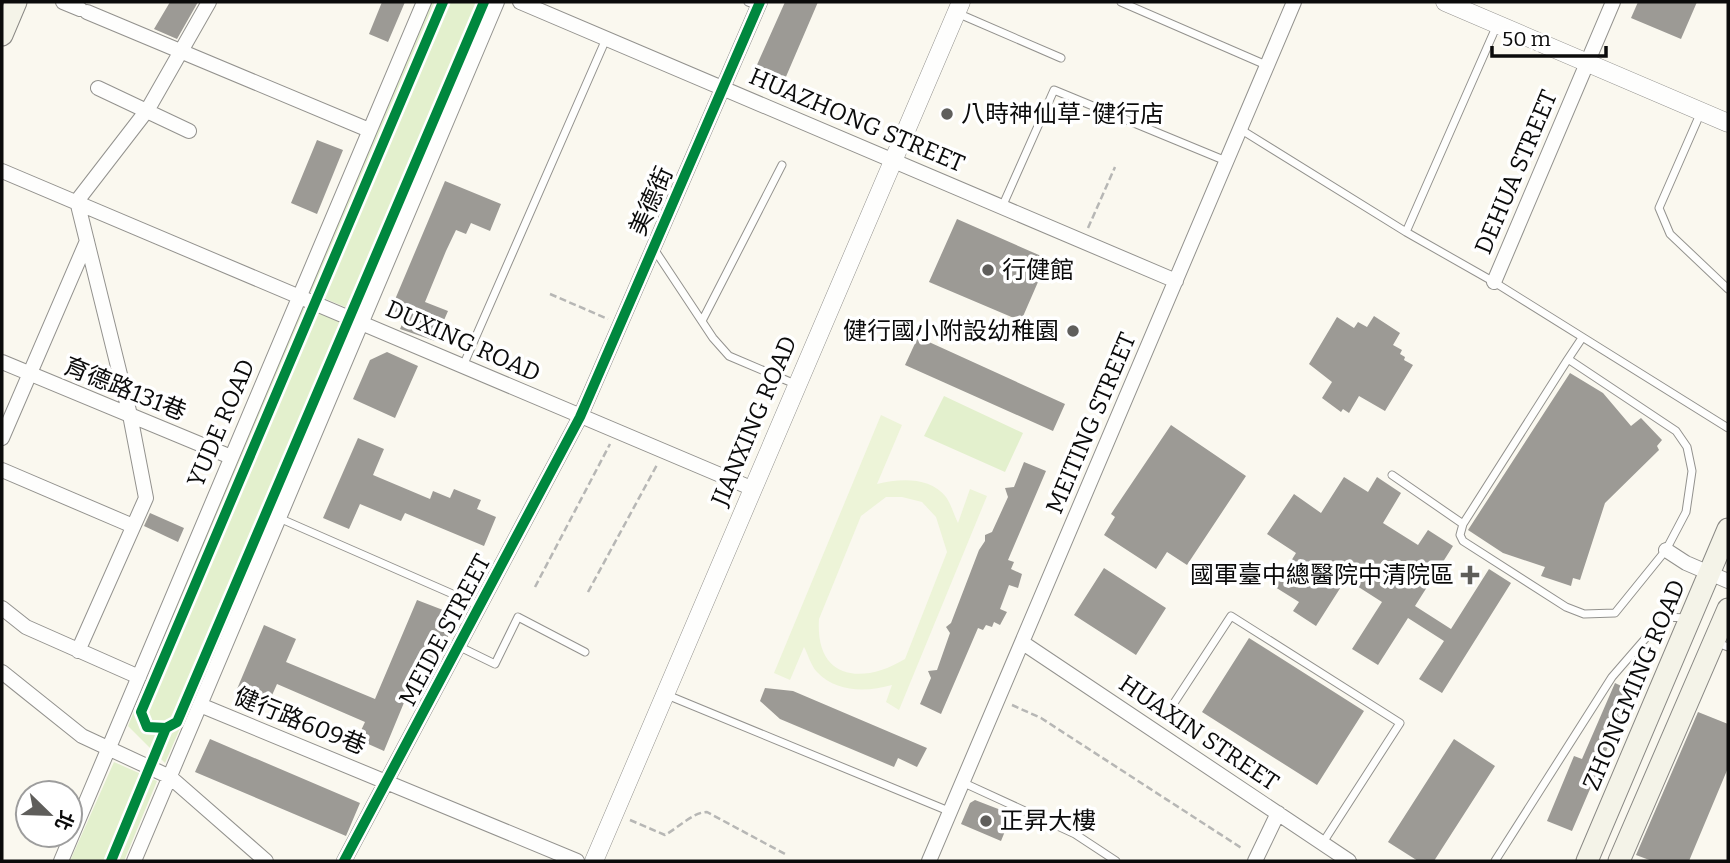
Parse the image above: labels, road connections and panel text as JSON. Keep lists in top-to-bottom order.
{
  "streets": {
    "main road": ["ZHONGMING ROAD"],
    "street": [
      "HUAZHONG STREET",
      "DEHUA STREET",
      "美德街",
      "DUXING ROAD",
      "育德路131巷",
      "JIANXING ROAD",
      "YUDE ROAD",
      "MEITING STREET",
      "MEIDE STREET",
      "健行路609巷",
      "HUAXIN STREET"
    ]
  },
  "crossings": [
    ["HUAZHONG STREET", "美德街"],
    ["HUAZHONG STREET", "JIANXING ROAD"],
    ["HUAZHONG STREET", "MEITING STREET"],
    ["美德街", "DUXING ROAD"],
    ["美德街", "MEIDE STREET"],
    ["DUXING ROAD", "JIANXING ROAD"],
    ["DUXING ROAD", "YUDE ROAD"],
    ["DUXING ROAD", "MEIDE STREET"],
    ["育德路131巷", "YUDE ROAD"],
    ["MEITING STREET", "HUAXIN STREET"],
    ["MEIDE STREET", "健行路609巷"]
  ],
  "places": {
    "other": [
      "八時神仙草-健行店",
      "行健館",
      "健行國小附設幼稚園",
      "正昇大樓"
    ],
    "health": ["國軍臺中總醫院中清院區"]
  },
  "scale_bar": "50 m",
  "north": "bottom right"
}
